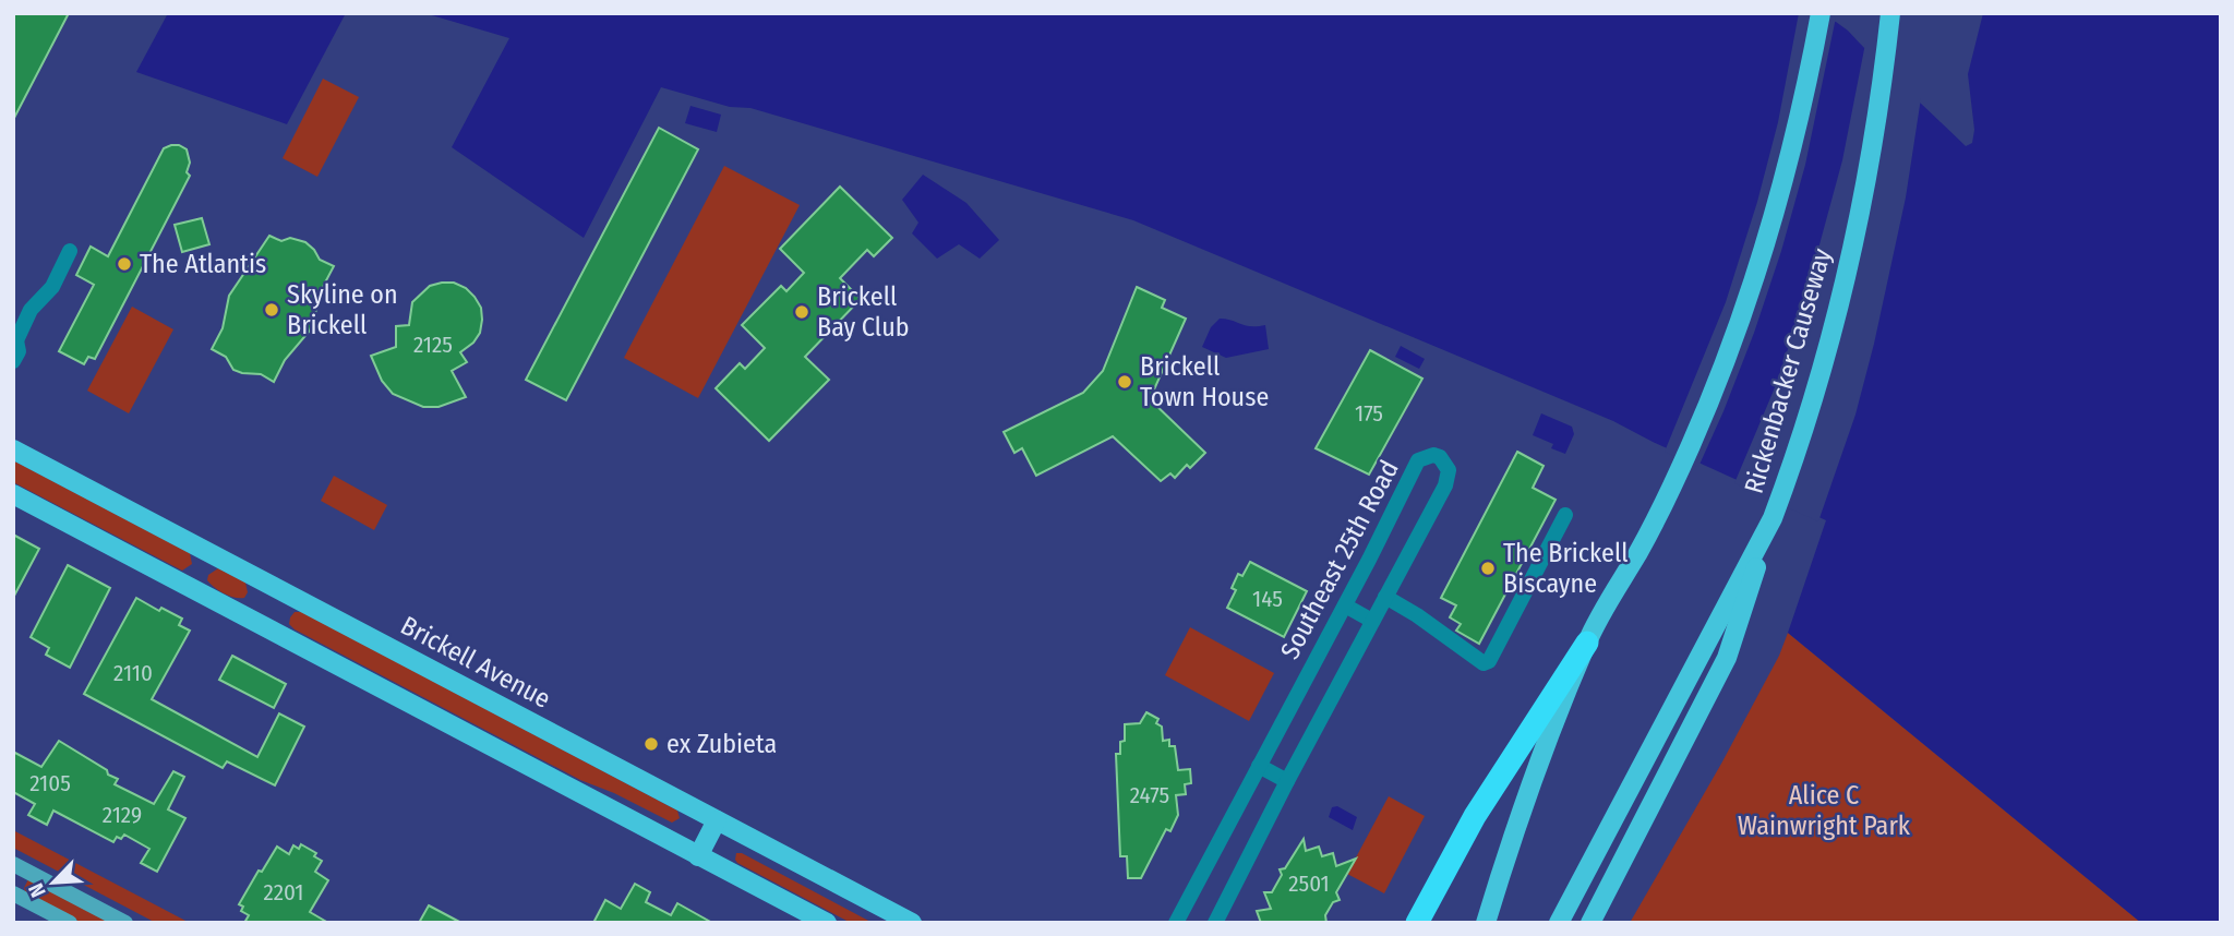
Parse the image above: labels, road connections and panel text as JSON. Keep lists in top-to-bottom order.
{
  "streets": {
    "main road": ["Rickenbacker Causeway", "Brickell Avenue"],
    "street": ["Southeast 25th Road"]
  },
  "parks": ["Alice C Wainwright Park"],
  "places": [
    "The Atlantis",
    "Skyline on Brickell",
    "Brickell Bay Club",
    "Brickell Town House",
    "The Brickell Biscayne",
    "ex Zubieta"
  ],
  "house_numbers": [
    "2125",
    "175",
    "145",
    "2110",
    "2105",
    "2475",
    "2129",
    "2501",
    "2201"
  ],
  "north": "bottom left"
}
